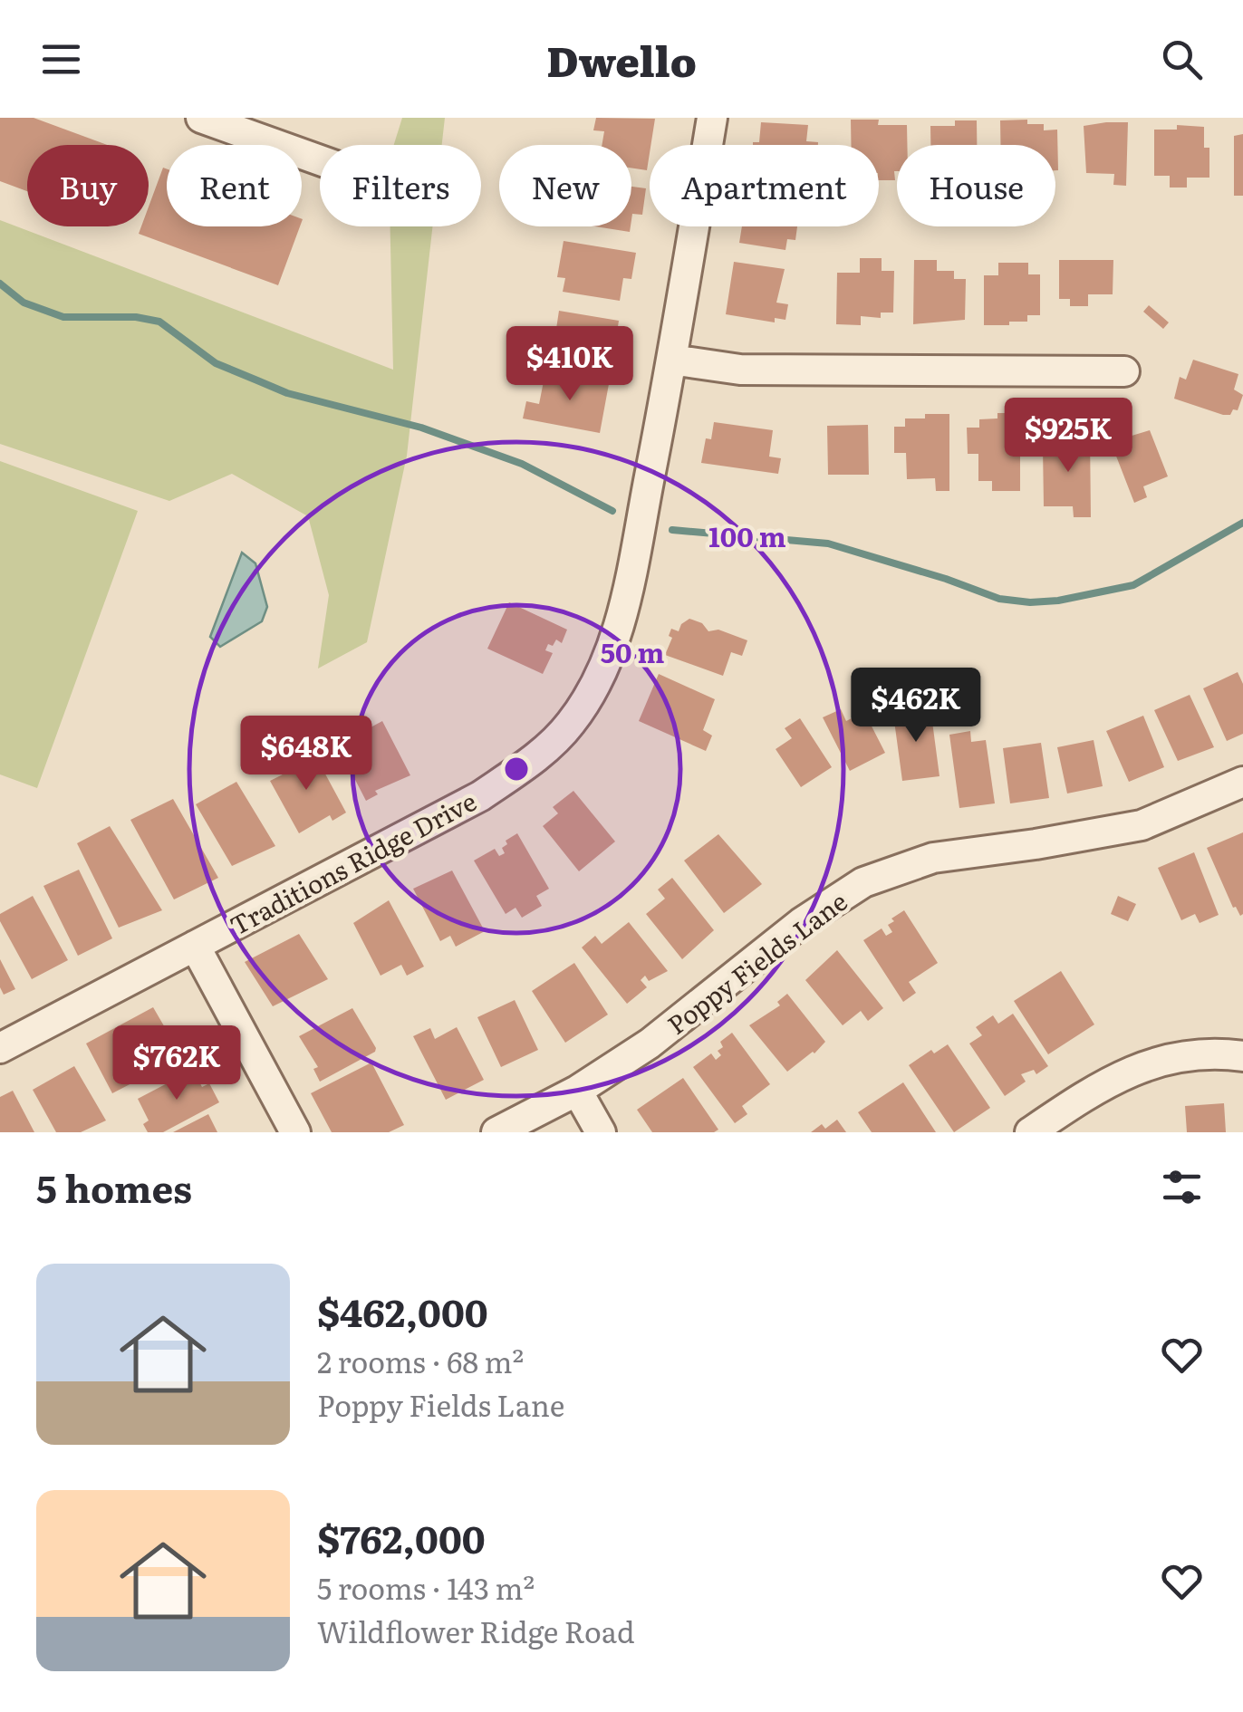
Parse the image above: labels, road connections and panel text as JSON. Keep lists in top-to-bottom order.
{
  "streets": {
    "street": ["Traditions Ridge Drive", "Poppy Fields Lane"]
  },
  "page": {
    "header": "Dwello",
    "chip": [
      "Buy",
      "Rent",
      "Filters",
      "New",
      "Apartment",
      "House"
    ],
    "price": [
      "$410K",
      "$925K",
      "$462K",
      "$648K",
      "$762K"
    ],
    "heading": "5 homes",
    "list": [
      {
        "name": "$462,000",
        "note": "2 rooms · 68 m² · Poppy Fields Lane"
      },
      {
        "name": "$762,000",
        "note": "5 rooms · 143 m² · Wildflower Ridge Road"
      }
    ]
  },
  "rings": ["100 m", "50 m"]
}
